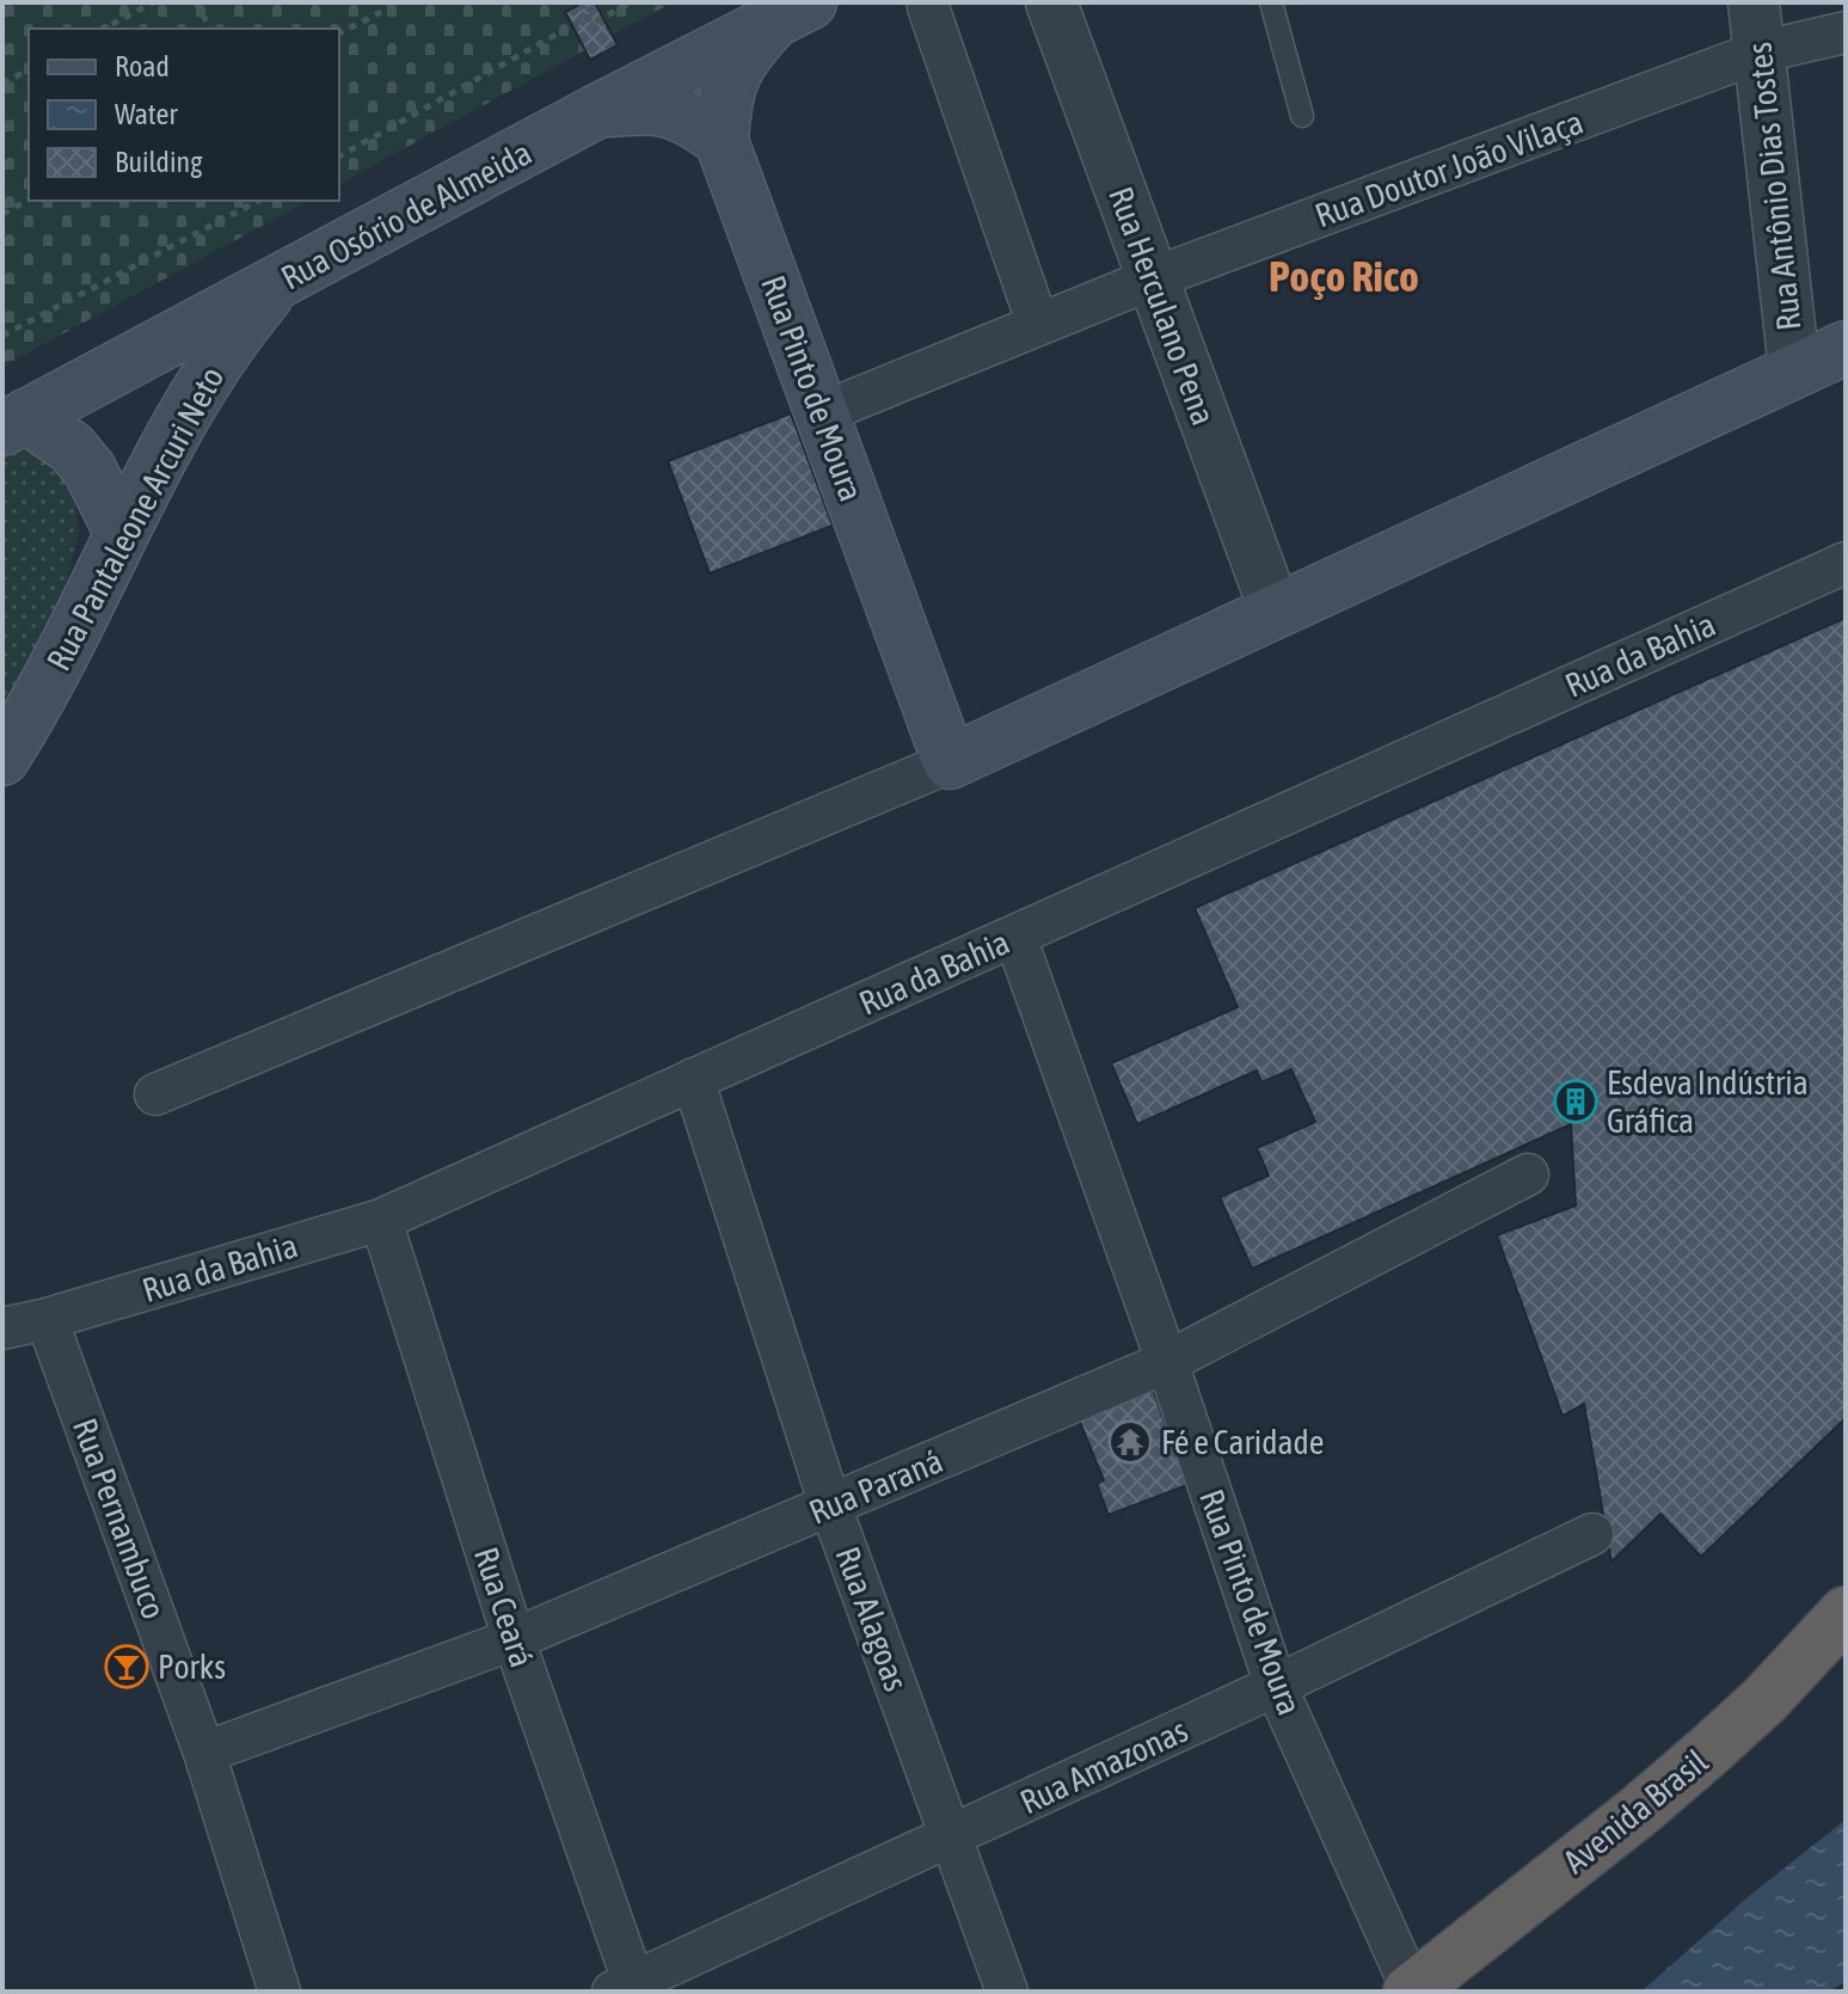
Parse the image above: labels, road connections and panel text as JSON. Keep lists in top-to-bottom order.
{
  "streets": {
    "highway": ["Avenida Brasil"],
    "main road": ["Rua Osório de Almeida", "Rua Pinto de Moura", "Rua Pantaleone Arcuri Neto"],
    "street": [
      "Rua Doutor João Vilaça",
      "Rua Antônio Dias Tostes",
      "Rua Herculano Pena",
      "Rua da Bahia",
      "Rua Paraná",
      "Rua Pernambuco",
      "Rua Ceará",
      "Rua Alagoas",
      "Rua Amazonas"
    ]
  },
  "crossings": [
    ["Rua Doutor João Vilaça", "Rua Antônio Dias Tostes"],
    ["Rua Doutor João Vilaça", "Rua Herculano Pena"],
    ["Rua Doutor João Vilaça", "Rua Pinto de Moura"],
    ["Rua Osório de Almeida", "Rua Pantaleone Arcuri Neto"],
    ["Rua Pinto de Moura", "Rua da Bahia"],
    ["Rua Pinto de Moura", "Rua Paraná"],
    ["Rua Pinto de Moura", "Rua Amazonas"],
    ["Rua Pinto de Moura", "Avenida Brasil"],
    ["Rua da Bahia", "Rua Pernambuco"],
    ["Rua da Bahia", "Rua Ceará"],
    ["Rua da Bahia", "Rua Alagoas"],
    ["Rua Paraná", "Rua Pernambuco"],
    ["Rua Paraná", "Rua Ceará"],
    ["Rua Paraná", "Rua Alagoas"],
    ["Rua Ceará", "Rua Amazonas"],
    ["Rua Alagoas", "Rua Amazonas"]
  ],
  "districts": ["Poço Rico"],
  "places": {
    "building": ["Esdeva Indústria Gráfica"],
    "temple": ["Fé e Caridade"],
    "bar": ["Porks"]
  },
  "legend": ["Road", "Water", "Building"]
}
